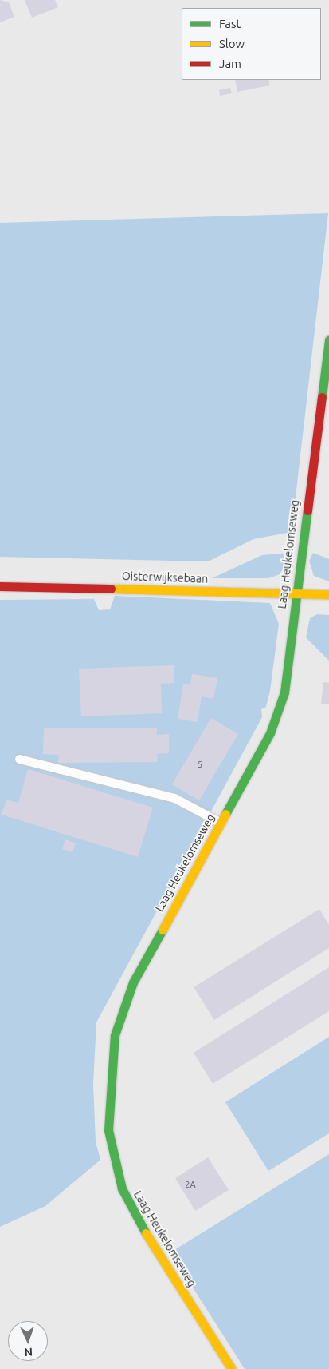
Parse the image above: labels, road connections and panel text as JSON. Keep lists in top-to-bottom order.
{
  "streets": {
    "street": ["Laag Heukelomseweg", "Oisterwijksebaan"]
  },
  "crossings": [
    ["Laag Heukelomseweg", "Oisterwijksebaan"]
  ],
  "house_numbers": ["5", "2A"],
  "legend": ["Fast", "Slow", "Jam"],
  "north": "bottom"
}
